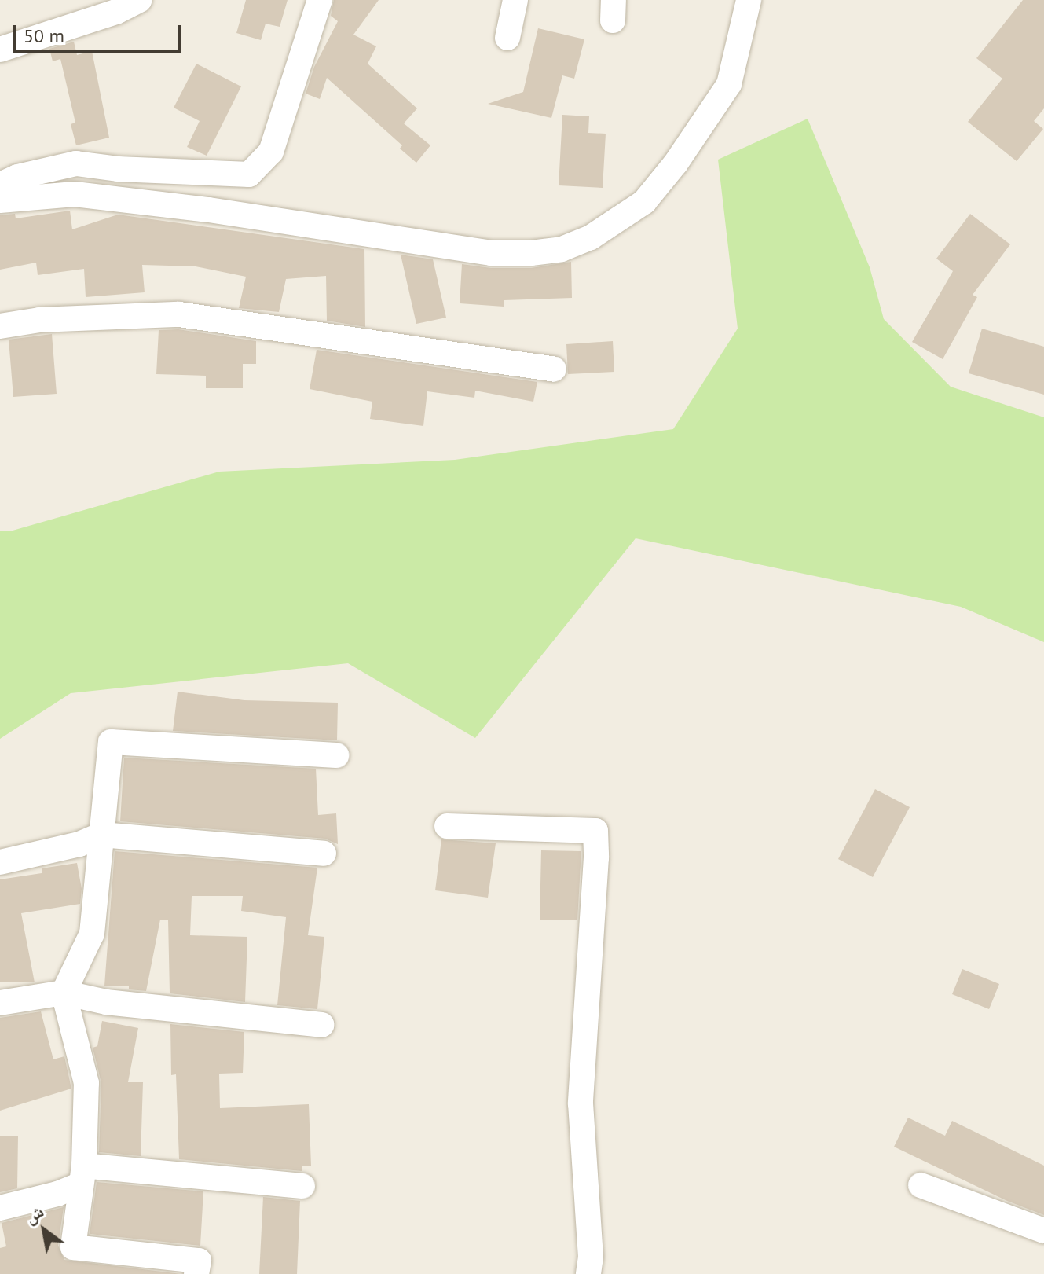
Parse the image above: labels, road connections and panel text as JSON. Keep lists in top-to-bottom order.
{
  "scale_bar": "50 m",
  "north": "top left"
}
